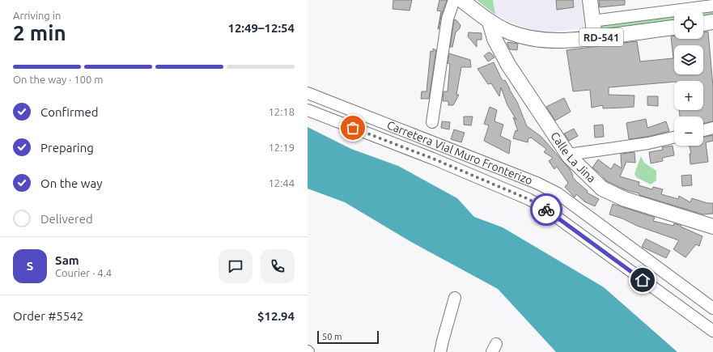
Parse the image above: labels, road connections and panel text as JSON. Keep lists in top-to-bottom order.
{
  "streets": {
    "main road": ["RD-541", "Calle La Jina"],
    "street": ["Carretera Vial Muro Fronterizo"]
  },
  "crossings": [
    ["RD-541", "Calle La Jina"]
  ],
  "scale_bar": "50 m",
  "page": {
    "heading": ["2 min", "Arriving in", "12:49–12:54"],
    "panel": [
      "Sam",
      "Courier · 4.4",
      "Order #5542",
      "$12.94"
    ],
    "map_buttons": ["+", "−"],
    "bar": "On the way · 100 m",
    "list": [
      ["Confirmed", "12:18"],
      ["Preparing", "12:19"],
      ["On the way", "12:44"],
      "Delivered"
    ],
    "round": "S",
    "scale": "50 m"
  }
}
